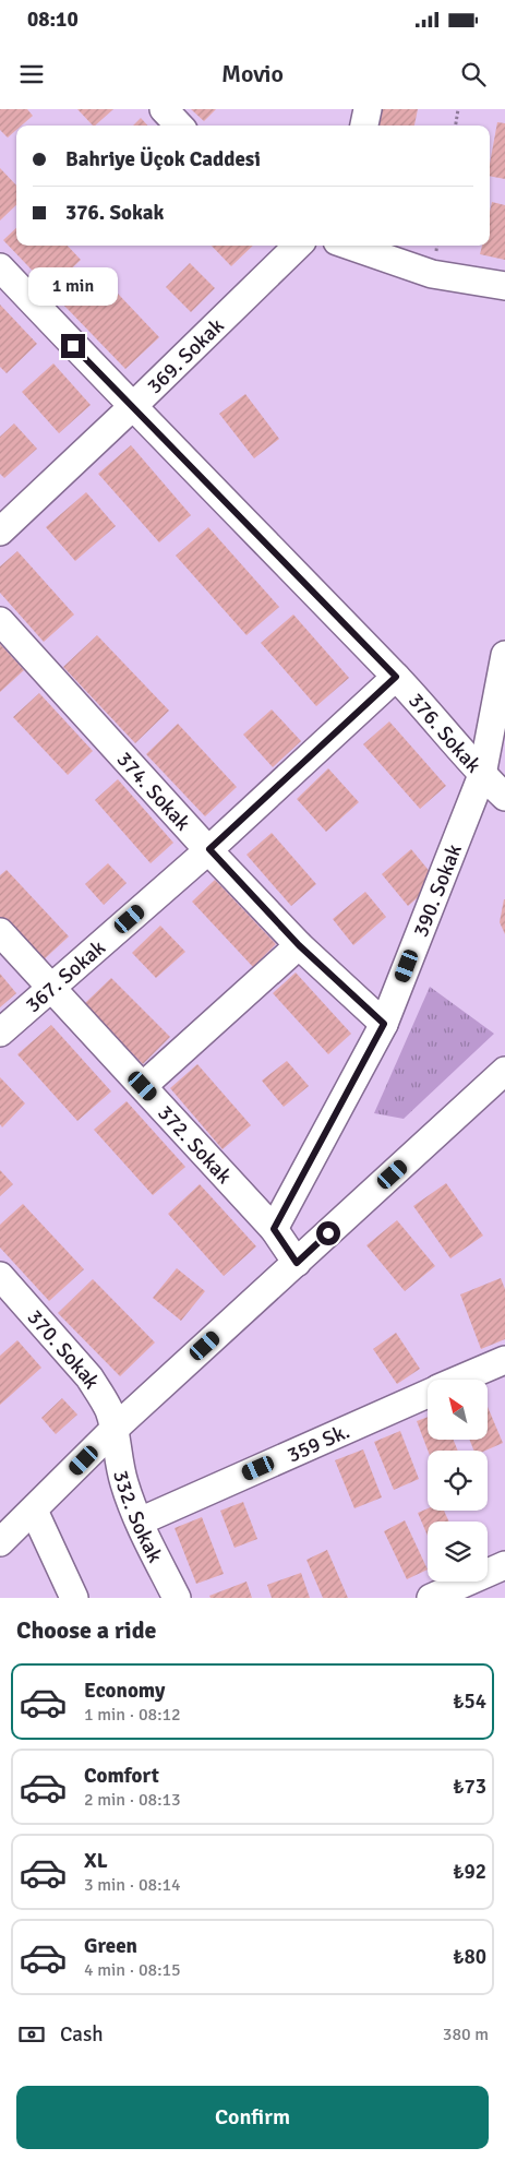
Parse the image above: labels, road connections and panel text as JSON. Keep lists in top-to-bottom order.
{
  "streets": {
    "street": [
      "369. Sokak",
      "376. Sokak",
      "374. Sokak",
      "390. Sokak",
      "367. Sokak",
      "372. Sokak",
      "370. Sokak",
      "359 Sk.",
      "332. Sokak"
    ]
  },
  "crossings": [
    ["369. Sokak", "376. Sokak"],
    ["376. Sokak", "390. Sokak"],
    ["376. Sokak", "367. Sokak"],
    ["374. Sokak", "390. Sokak"],
    ["374. Sokak", "367. Sokak"],
    ["390. Sokak", "372. Sokak"],
    ["367. Sokak", "372. Sokak"],
    ["370. Sokak", "332. Sokak"],
    ["359 Sk.", "332. Sokak"]
  ],
  "north": "top left",
  "page": {
    "status": "08:10",
    "header": "Movio",
    "banner": ["Bahriye Üçok Caddesi", "376. Sokak"],
    "bubble": "1 min",
    "heading": "Choose a ride",
    "list": [
      {
        "name": "Economy",
        "note": "1 min · 08:12",
        "value": "₺54"
      },
      {
        "name": "Comfort",
        "note": "2 min · 08:13",
        "value": "₺73"
      },
      {
        "name": "XL",
        "note": "3 min · 08:14",
        "value": "₺92"
      },
      {
        "name": "Green",
        "note": "4 min · 08:15",
        "value": "₺80"
      }
    ],
    "pay": ["Cash", "380 m"],
    "buttons": "Confirm"
  }
}
